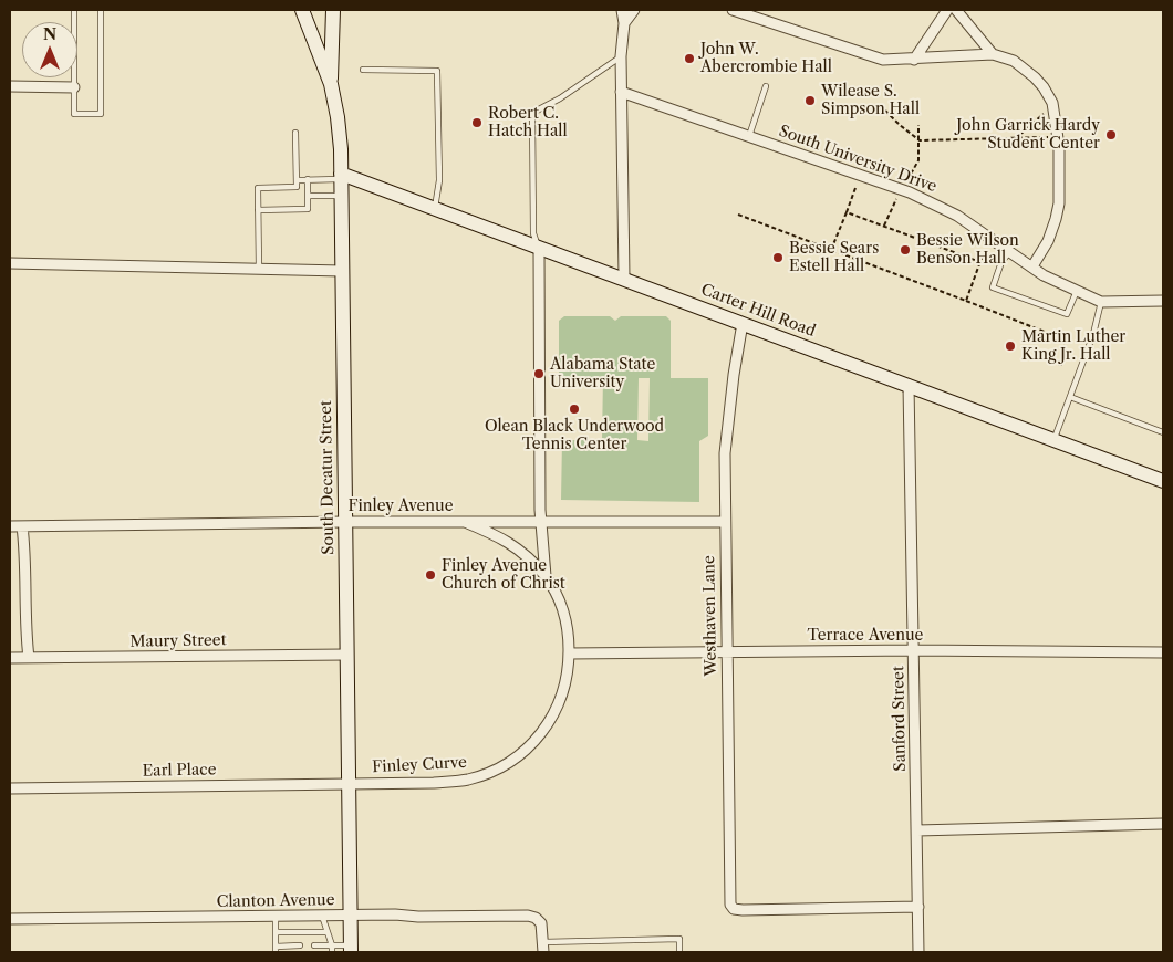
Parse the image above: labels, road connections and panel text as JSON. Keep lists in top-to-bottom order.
{
  "streets": {
    "main road": ["Carter Hill Road", "South Decatur Street"],
    "street": [
      "South University Drive",
      "Finley Avenue",
      "Westhaven Lane",
      "Terrace Avenue",
      "Maury Street",
      "Sanford Street",
      "Finley Curve",
      "Earl Place",
      "Clanton Avenue"
    ]
  },
  "crossings": [
    ["Carter Hill Road", "South Decatur Street"],
    ["Carter Hill Road", "Westhaven Lane"],
    ["Carter Hill Road", "Sanford Street"],
    ["South Decatur Street", "Finley Avenue"],
    ["South Decatur Street", "Maury Street"],
    ["South Decatur Street", "Finley Curve"],
    ["South Decatur Street", "Earl Place"],
    ["South Decatur Street", "Clanton Avenue"],
    ["Finley Avenue", "Westhaven Lane"],
    ["Finley Avenue", "Finley Curve"],
    ["Westhaven Lane", "Terrace Avenue"],
    ["Westhaven Lane", "Sanford Street"],
    ["Terrace Avenue", "Sanford Street"],
    ["Terrace Avenue", "Finley Curve"],
    ["Finley Curve", "Earl Place"]
  ],
  "places": [
    "John W. Abercrombie Hall",
    "Wilease S. Simpson Hall",
    "Robert C. Hatch Hall",
    "John Garrick Hardy Student Center",
    "Bessie Wilson Benson Hall",
    "Bessie Sears Estell Hall",
    "Martin Luther King Jr. Hall",
    "Alabama State University",
    "Olean Black Underwood Tennis Center",
    "Finley Avenue Church of Christ"
  ],
  "north": "top"
}
